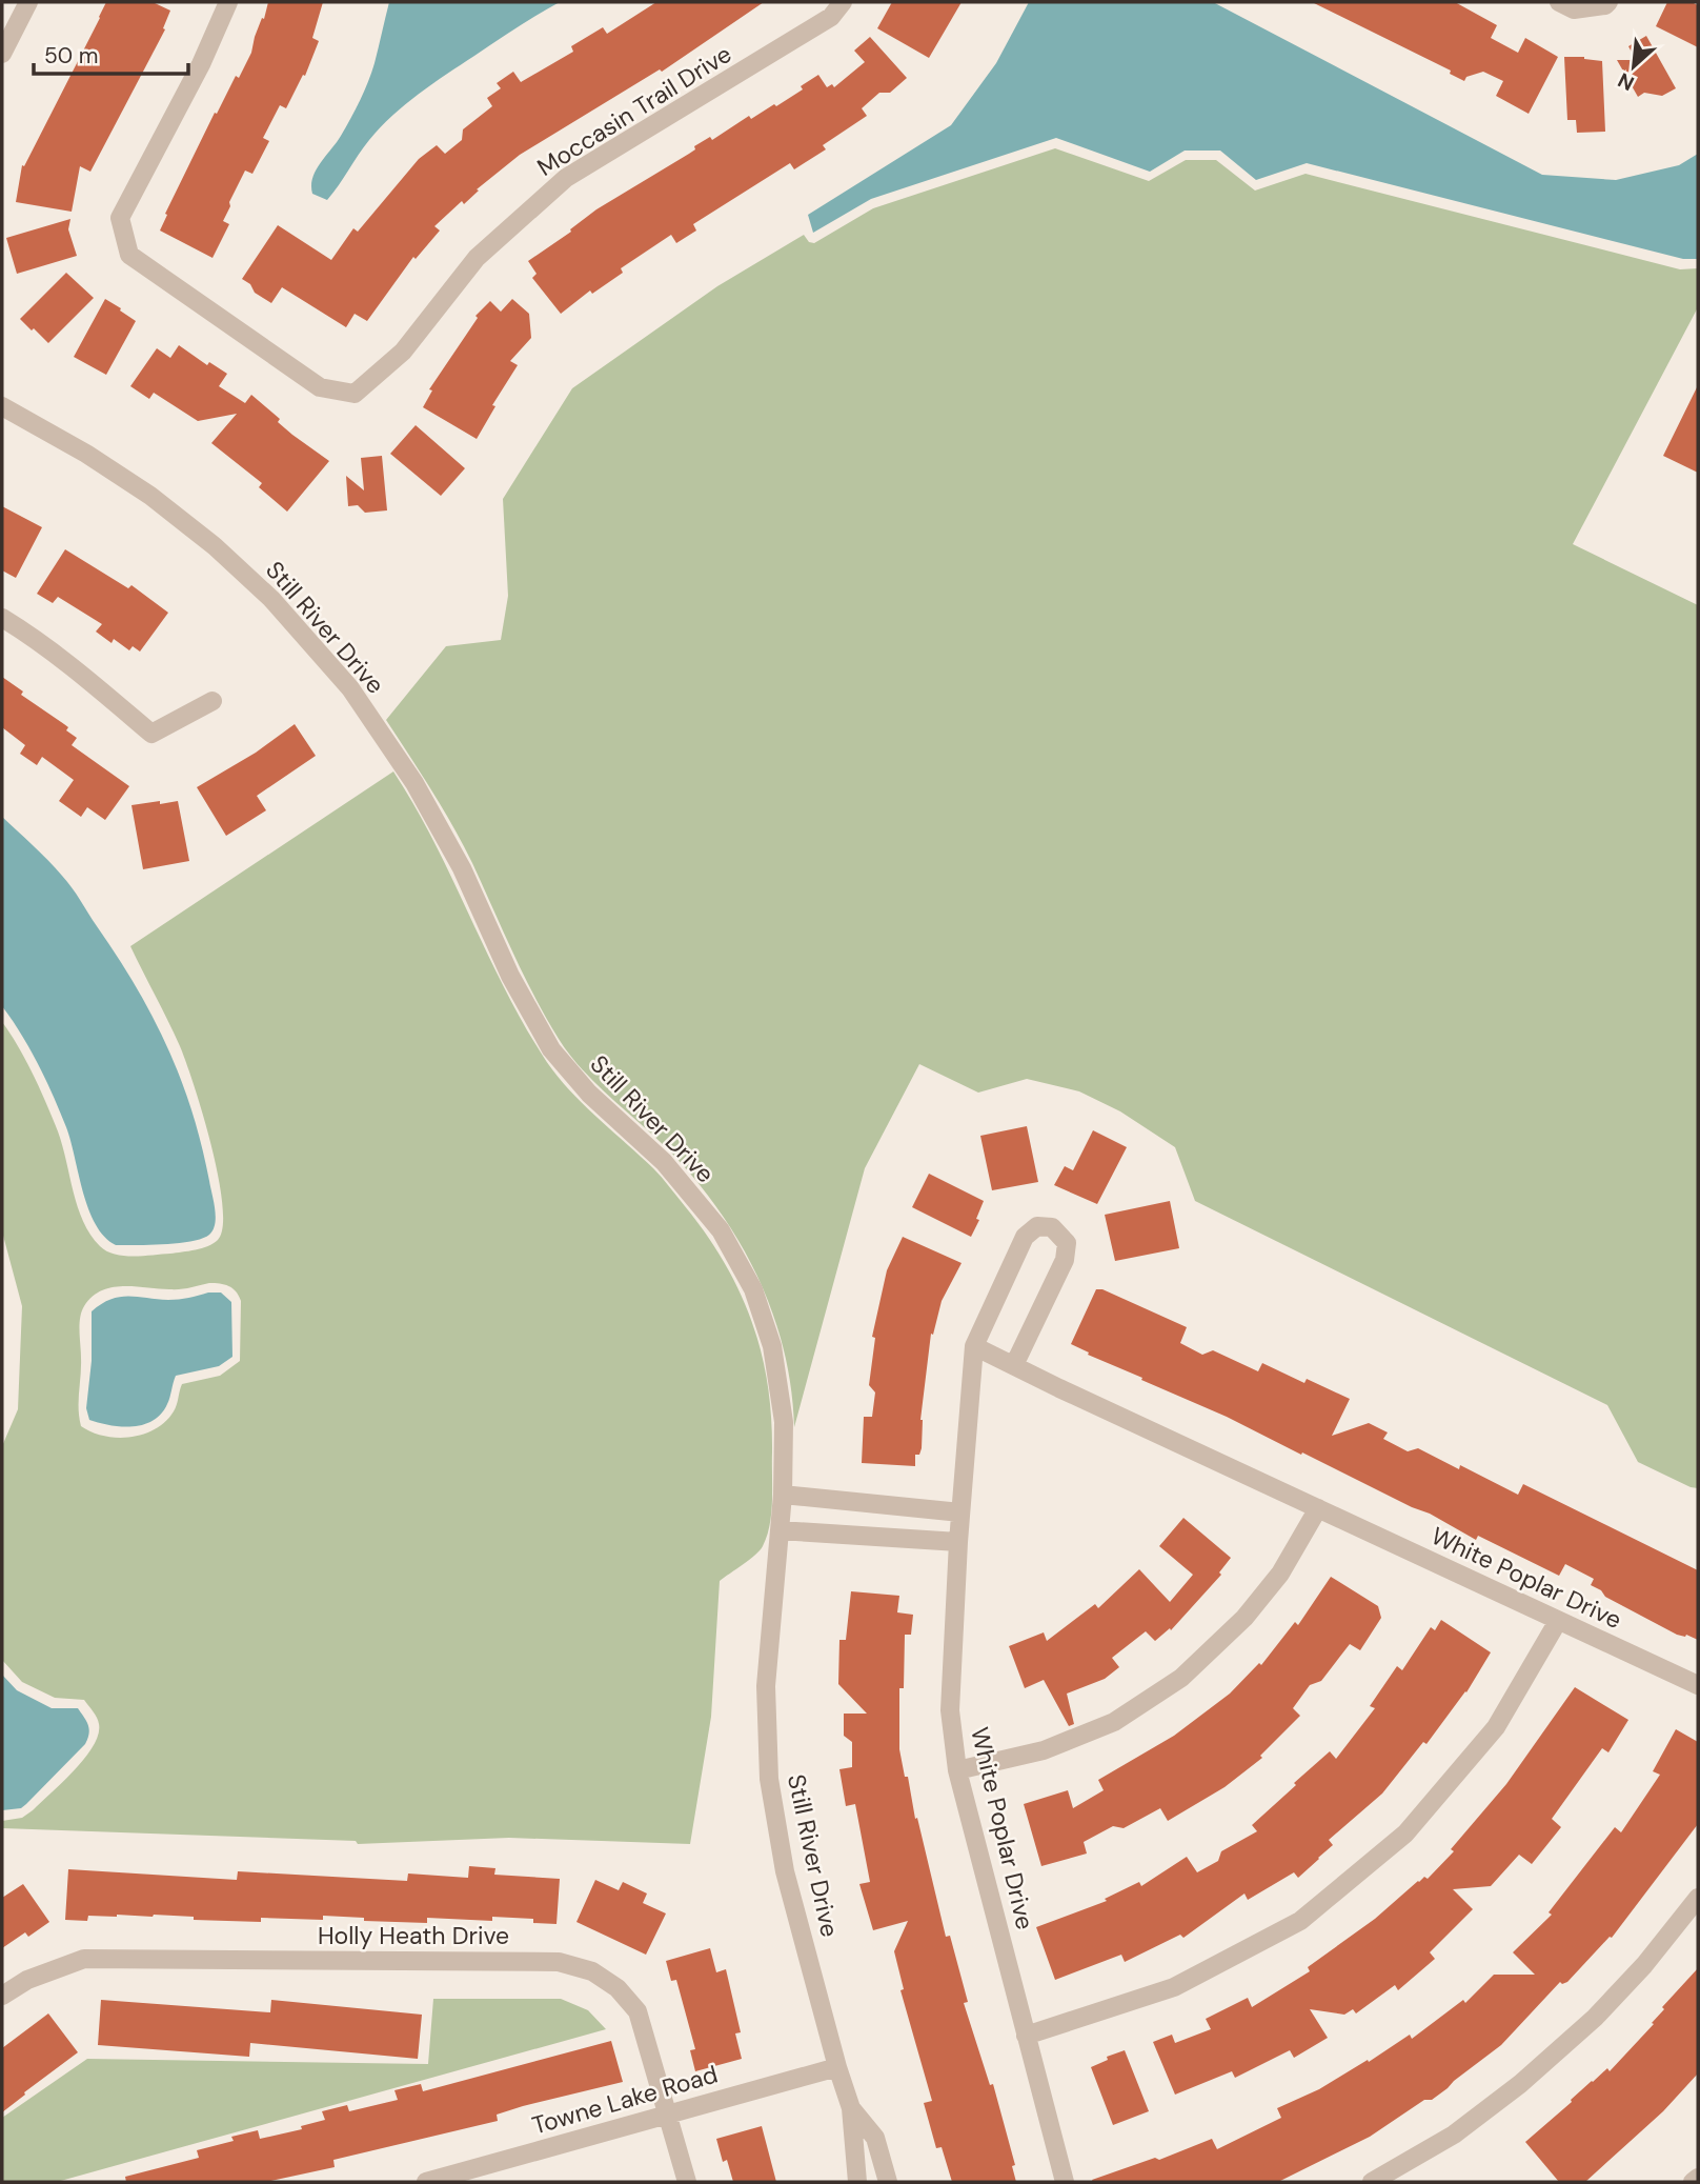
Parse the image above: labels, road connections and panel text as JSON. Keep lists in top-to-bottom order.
{
  "streets": {
    "street": [
      "Moccasin Trail Drive",
      "Still River Drive",
      "White Poplar Drive",
      "Holly Heath Drive",
      "Towne Lake Road"
    ]
  },
  "crossings": [
    ["Still River Drive", "Towne Lake Road"],
    ["Holly Heath Drive", "Towne Lake Road"]
  ],
  "scale_bar": "50 m",
  "north": "bottom left"
}
